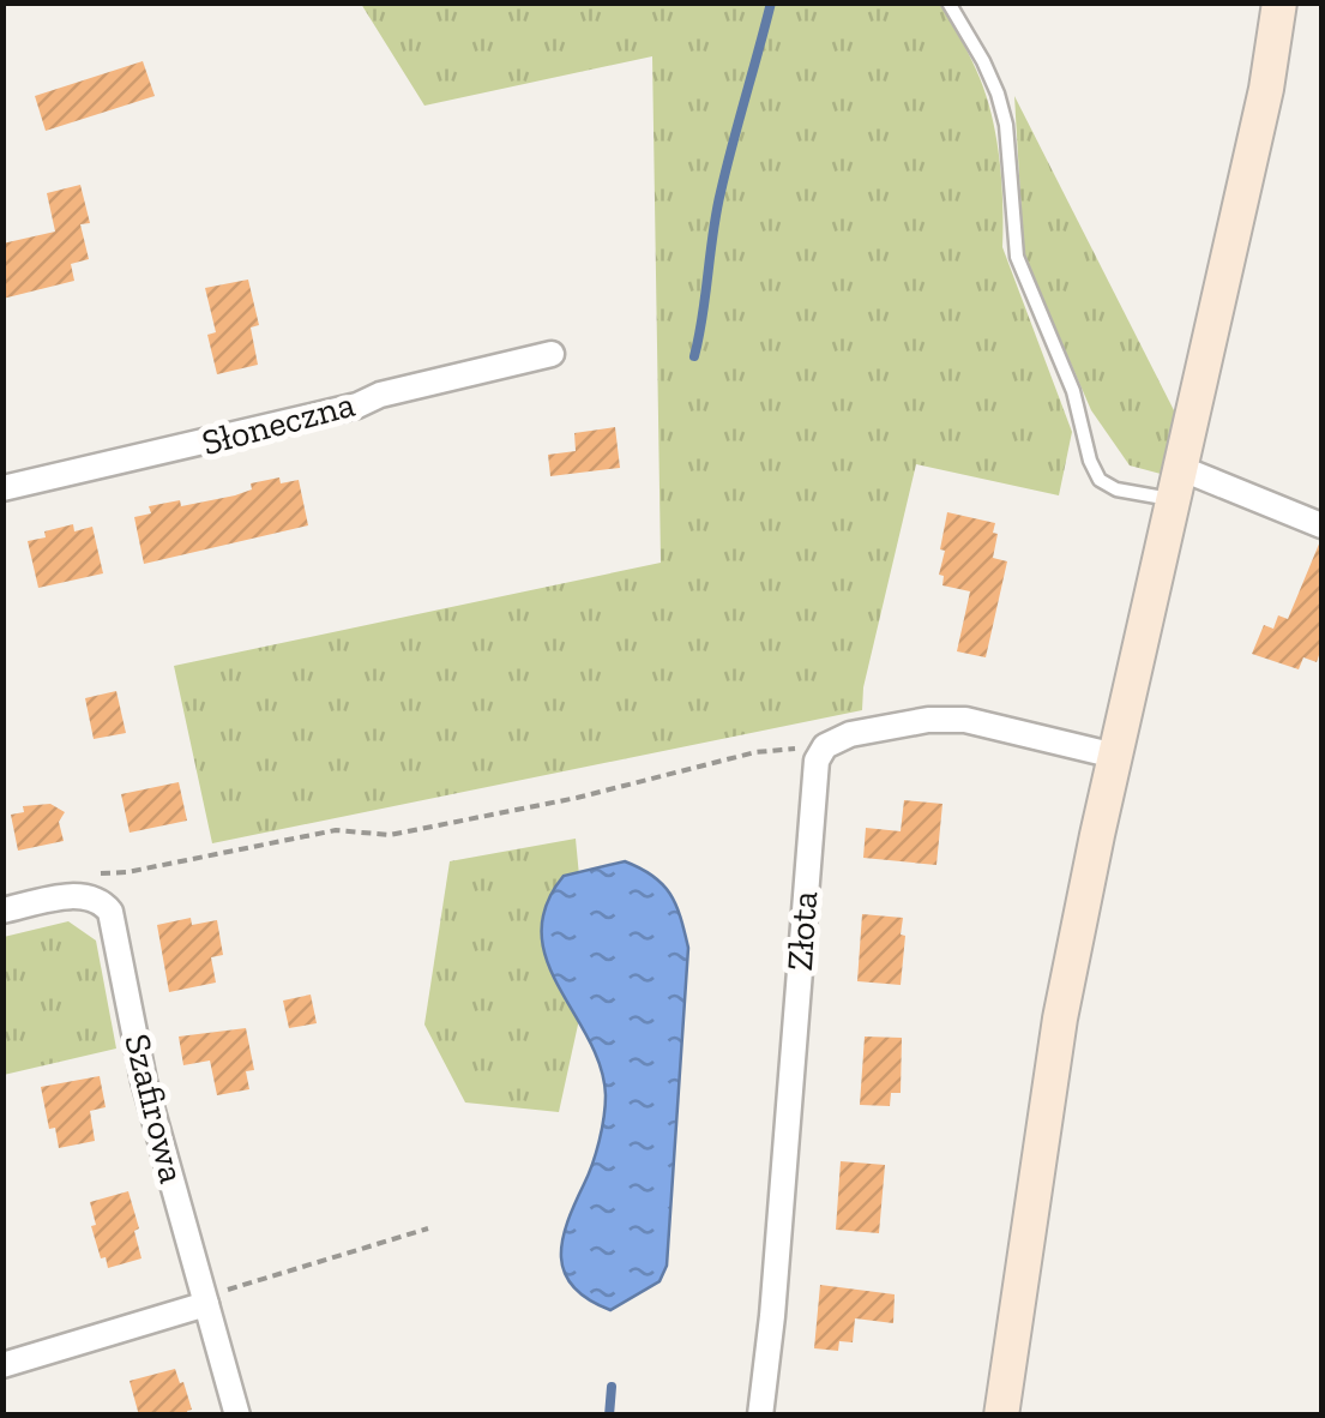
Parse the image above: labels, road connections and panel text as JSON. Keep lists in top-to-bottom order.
{
  "streets": {
    "street": ["Słoneczna", "Złota", "Szafirowa"]
  }
}
